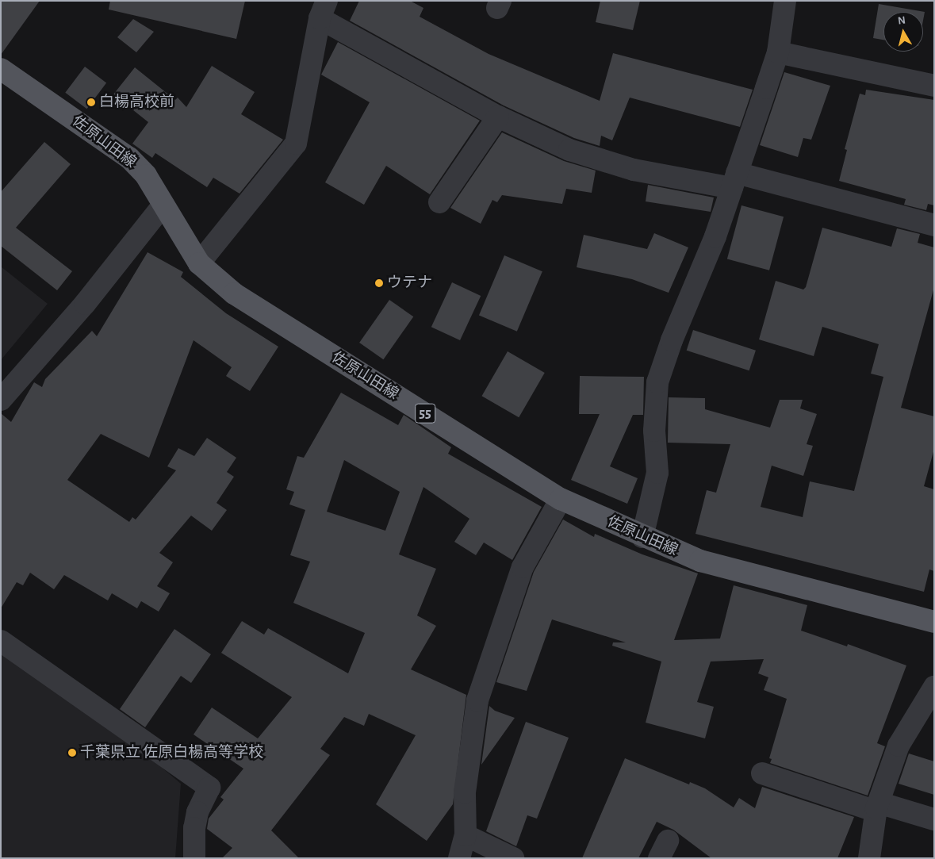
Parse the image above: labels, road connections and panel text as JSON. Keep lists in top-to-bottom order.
{
  "streets": {
    "main road": ["佐原山田線", "55"]
  },
  "places": ["白楊高校前", "ウテナ", "千葉県立 佐原白楊高等学校"],
  "north": "top"
}
